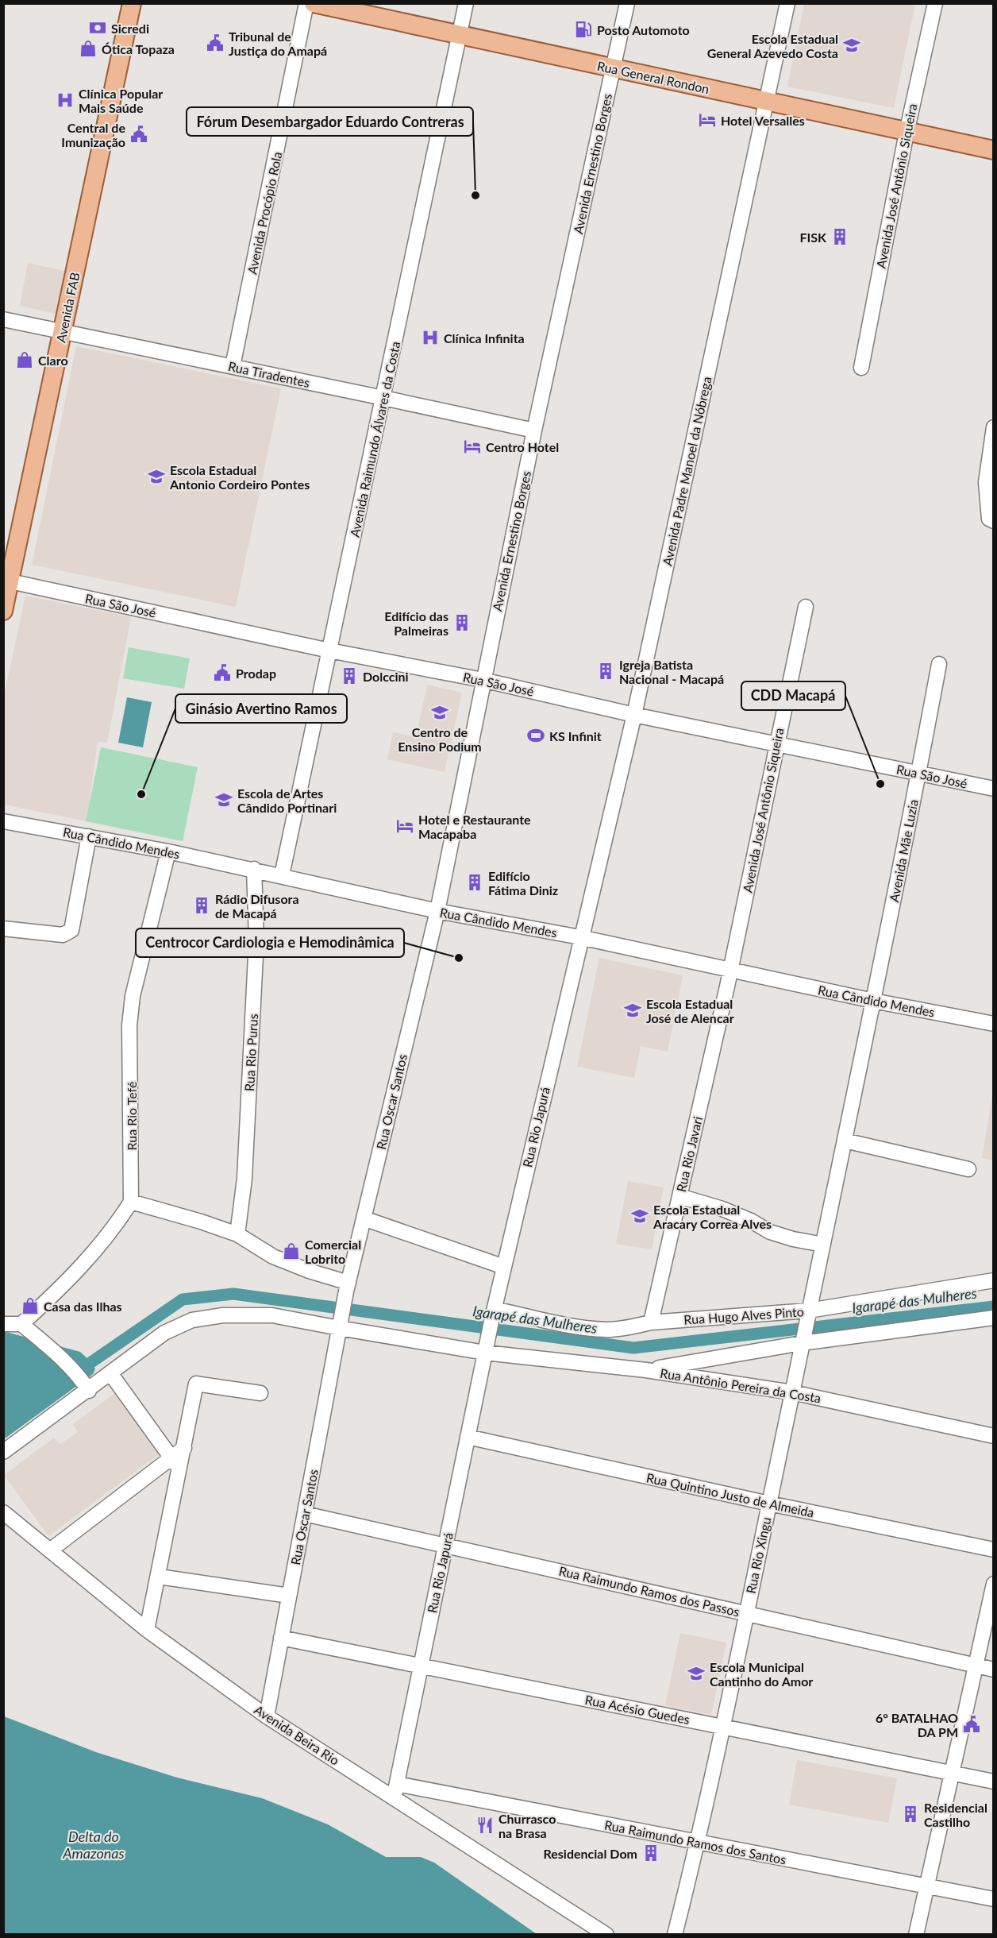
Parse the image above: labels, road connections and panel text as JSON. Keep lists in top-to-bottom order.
{
  "streets": {
    "main road": ["Rua General Rondon", "Avenida FAB"],
    "street": [
      "Avenida Ernestino Borges",
      "Avenida José Antônio Siqueira",
      "Avenida Procópio Rola",
      "Rua Tiradentes",
      "Avenida Raimundo Álvares da Costa",
      "Avenida Padre Manoel da Nóbrega",
      "Rua São José",
      "Rua Cândido Mendes",
      "Avenida Mãe Luzia",
      "Rua Rio Purus",
      "Rua Oscar Santos",
      "Rua Rio Tefé",
      "Rua Rio Japurá",
      "Rua Rio Javari",
      "Rua Hugo Alves Pinto",
      "Rua Antônio Pereira da Costa",
      "Rua Quintino Justo de Almeida",
      "Rua Rio Xingu",
      "Rua Raimundo Ramos dos Passos",
      "Rua Acésio Guedes",
      "Avenida Beira Rio",
      "Rua Raimundo Ramos dos Santos"
    ]
  },
  "crossings": [
    ["Rua General Rondon", "Avenida Ernestino Borges"],
    ["Rua General Rondon", "Avenida José Antônio Siqueira"],
    ["Rua General Rondon", "Avenida Raimundo Álvares da Costa"],
    ["Rua General Rondon", "Avenida Padre Manoel da Nóbrega"],
    ["Avenida Ernestino Borges", "Rua Tiradentes"],
    ["Avenida Ernestino Borges", "Rua São José"],
    ["Avenida Ernestino Borges", "Rua Cândido Mendes"],
    ["Avenida Ernestino Borges", "Rua Oscar Santos"],
    ["Avenida José Antônio Siqueira", "Rua São José"],
    ["Avenida José Antônio Siqueira", "Rua Cândido Mendes"],
    ["Avenida José Antônio Siqueira", "Rua Rio Javari"],
    ["Avenida Procópio Rola", "Rua Tiradentes"],
    ["Avenida FAB", "Rua Tiradentes"],
    ["Avenida FAB", "Rua São José"],
    ["Rua Tiradentes", "Avenida Raimundo Álvares da Costa"],
    ["Avenida Raimundo Álvares da Costa", "Rua São José"],
    ["Avenida Raimundo Álvares da Costa", "Rua Cândido Mendes"],
    ["Avenida Padre Manoel da Nóbrega", "Rua São José"],
    ["Avenida Padre Manoel da Nóbrega", "Rua Cândido Mendes"],
    ["Avenida Padre Manoel da Nóbrega", "Rua Rio Japurá"],
    ["Rua São José", "Avenida Mãe Luzia"],
    ["Rua Cândido Mendes", "Avenida Mãe Luzia"],
    ["Rua Cândido Mendes", "Rua Rio Purus"],
    ["Rua Cândido Mendes", "Rua Oscar Santos"],
    ["Rua Cândido Mendes", "Rua Rio Tefé"],
    ["Rua Cândido Mendes", "Rua Rio Japurá"],
    ["Rua Oscar Santos", "Rua Antônio Pereira da Costa"],
    ["Rua Oscar Santos", "Rua Raimundo Ramos dos Passos"],
    ["Rua Oscar Santos", "Rua Acésio Guedes"],
    ["Rua Oscar Santos", "Avenida Beira Rio"],
    ["Rua Rio Japurá", "Rua Hugo Alves Pinto"],
    ["Rua Rio Japurá", "Rua Antônio Pereira da Costa"],
    ["Rua Rio Japurá", "Rua Quintino Justo de Almeida"],
    ["Rua Rio Japurá", "Rua Raimundo Ramos dos Passos"],
    ["Rua Rio Japurá", "Rua Acésio Guedes"],
    ["Rua Rio Japurá", "Avenida Beira Rio"],
    ["Rua Rio Japurá", "Rua Raimundo Ramos dos Santos"],
    ["Rua Rio Javari", "Rua Hugo Alves Pinto"],
    ["Rua Antônio Pereira da Costa", "Rua Rio Xingu"],
    ["Rua Quintino Justo de Almeida", "Rua Rio Xingu"],
    ["Rua Rio Xingu", "Rua Raimundo Ramos dos Passos"],
    ["Rua Rio Xingu", "Rua Acésio Guedes"],
    ["Rua Rio Xingu", "Rua Raimundo Ramos dos Santos"],
    ["Avenida Beira Rio", "Rua Raimundo Ramos dos Santos"]
  ],
  "water": ["Igarapé das Mulheres", "Delta do Amazonas"],
  "places": {
    "bank": ["Sicredi"],
    "fuel station": ["Posto Automoto"],
    "public building": [
      "Tribunal de Justiça do Amapá",
      "Central de Imunização",
      "Prodap",
      "6° BATALHAO DA PM"
    ],
    "school or university": [
      "Escola Estadual General Azevedo Costa",
      "Escola Estadual Antonio Cordeiro Pontes",
      "Centro de Ensino Podium",
      "Escola de Artes Cândido Portinari",
      "Escola Estadual José de Alencar",
      "Escola Estadual Aracary Correa Alves",
      "Escola Municipal Cantinho do Amor"
    ],
    "shop": [
      "Ótica Topaza",
      "Claro",
      "Comercial Lobrito",
      "Casa das Ilhas"
    ],
    "hospital": ["Clínica Popular Mais Saúde", "Clínica Infinita"],
    "hotel": ["Hotel Versalles", "Centro Hotel", "Hotel e Restaurante Macapaba"],
    "other": [
      "Fórum Desembargador Eduardo Contreras",
      "CDD Macapá",
      "Ginásio Avertino Ramos",
      "Centrocor Cardiologia e Hemodinâmica"
    ],
    "building": [
      "FISK",
      "Edifício das Palmeiras",
      "Igreja Batista Nacional - Macapá",
      "Dolccini",
      "Edifício Fátima Diniz",
      "Rádio Difusora de Macapá",
      "Residencial Castilho",
      "Residencial Dom"
    ],
    "sports": ["KS Infinit"],
    "restaurant": ["Churrasco na Brasa"]
  }
}
